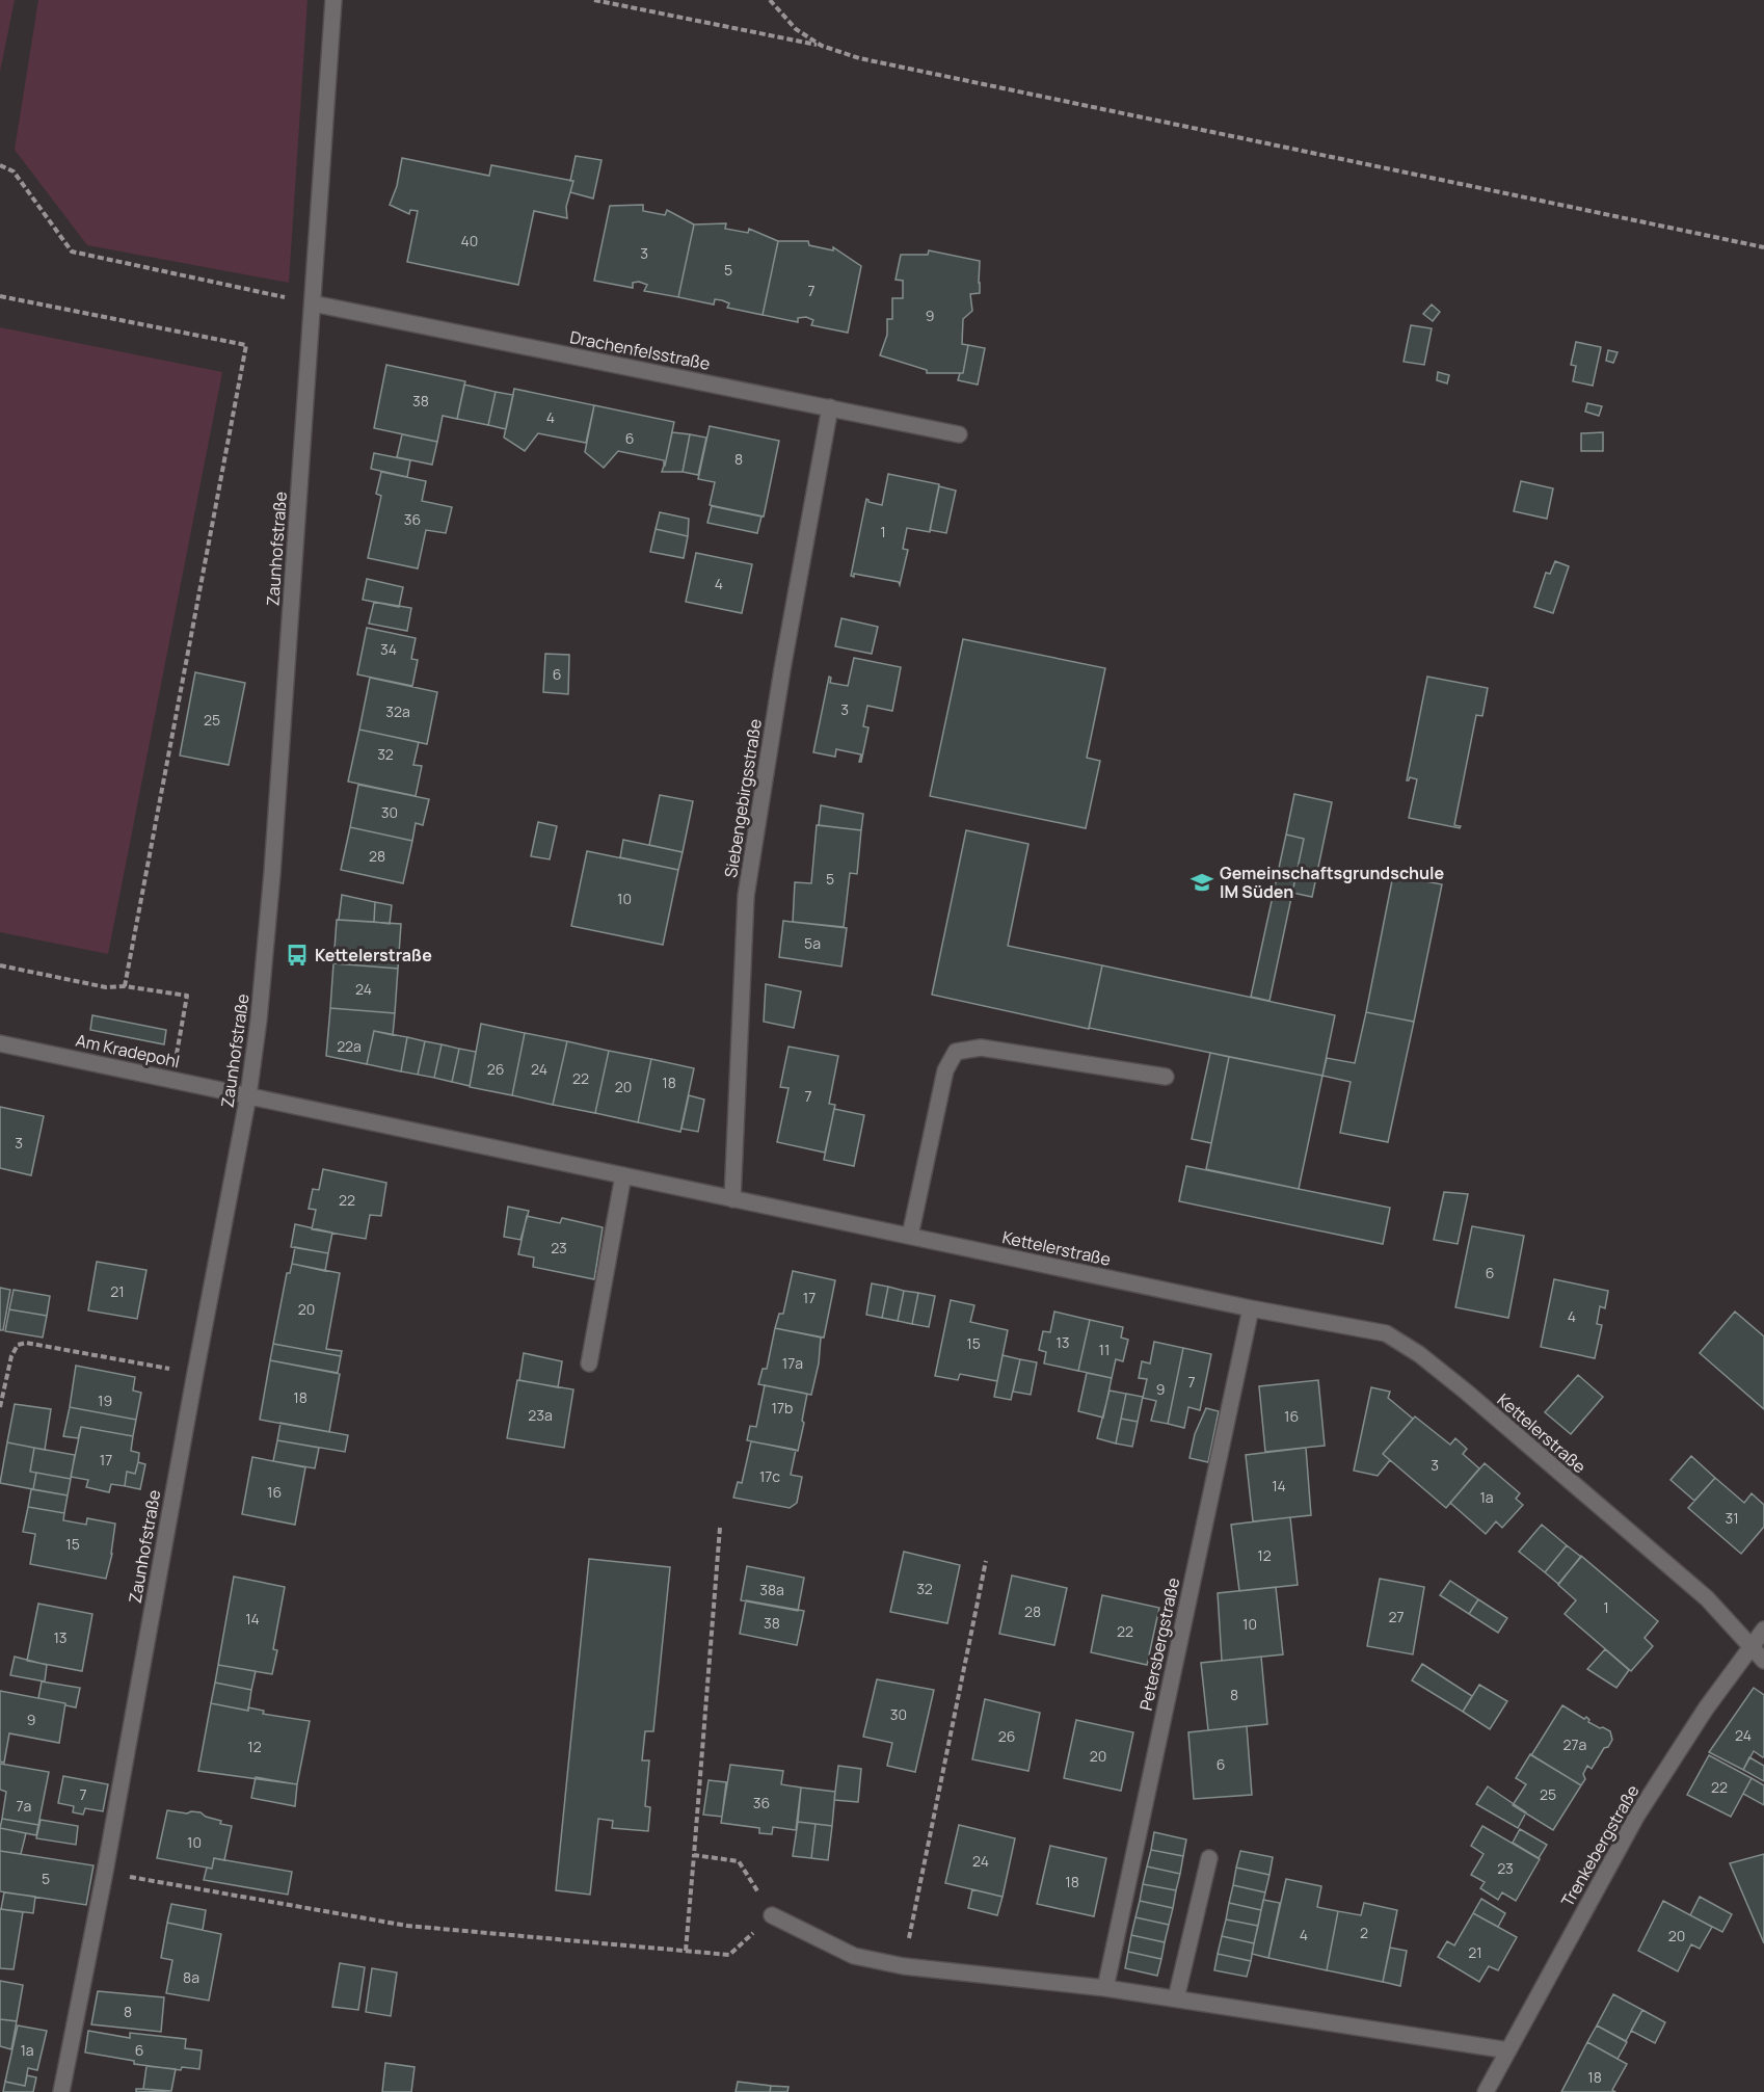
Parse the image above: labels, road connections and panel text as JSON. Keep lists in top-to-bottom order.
{
  "streets": {
    "street": [
      "Drachenfelsstraße",
      "Zaunhofstraße",
      "Siebengebirgsstraße",
      "Am Kradepohl",
      "Kettelerstraße",
      "Petersbergstraße",
      "Trenkebergstraße"
    ]
  },
  "crossings": [
    ["Drachenfelsstraße", "Zaunhofstraße"],
    ["Drachenfelsstraße", "Siebengebirgsstraße"],
    ["Zaunhofstraße", "Am Kradepohl"],
    ["Zaunhofstraße", "Kettelerstraße"],
    ["Siebengebirgsstraße", "Kettelerstraße"],
    ["Am Kradepohl", "Kettelerstraße"],
    ["Kettelerstraße", "Petersbergstraße"],
    ["Kettelerstraße", "Trenkebergstraße"]
  ],
  "places": {
    "school or university": ["Gemeinschaftsgrundschule IM Süden"],
    "bus stop": ["Kettelerstraße"]
  },
  "house_numbers": [
    "40",
    "3",
    "5",
    "7",
    "9",
    "38",
    "4",
    "6",
    "8",
    "36",
    "1",
    "4",
    "34",
    "6",
    "3",
    "32a",
    "25",
    "32",
    "30",
    "28",
    "5",
    "10",
    "5a",
    "24",
    "22a",
    "26",
    "24",
    "22",
    "18",
    "20",
    "7",
    "3",
    "22",
    "23",
    "6",
    "21",
    "17",
    "20",
    "4",
    "13",
    "15",
    "11",
    "17a",
    "7",
    "9",
    "18",
    "19",
    "17b",
    "23a",
    "16",
    "17",
    "3",
    "17c",
    "14",
    "16",
    "1a",
    "31",
    "15",
    "12",
    "32",
    "38a",
    "1",
    "28",
    "27",
    "14",
    "38",
    "10",
    "22",
    "13",
    "8",
    "30",
    "9",
    "24",
    "26",
    "27a",
    "12",
    "20",
    "6",
    "22",
    "7",
    "25",
    "36",
    "7a",
    "10",
    "24",
    "23",
    "5",
    "18",
    "2",
    "4",
    "20",
    "21",
    "8a",
    "8",
    "1a",
    "6",
    "18"
  ]
}
